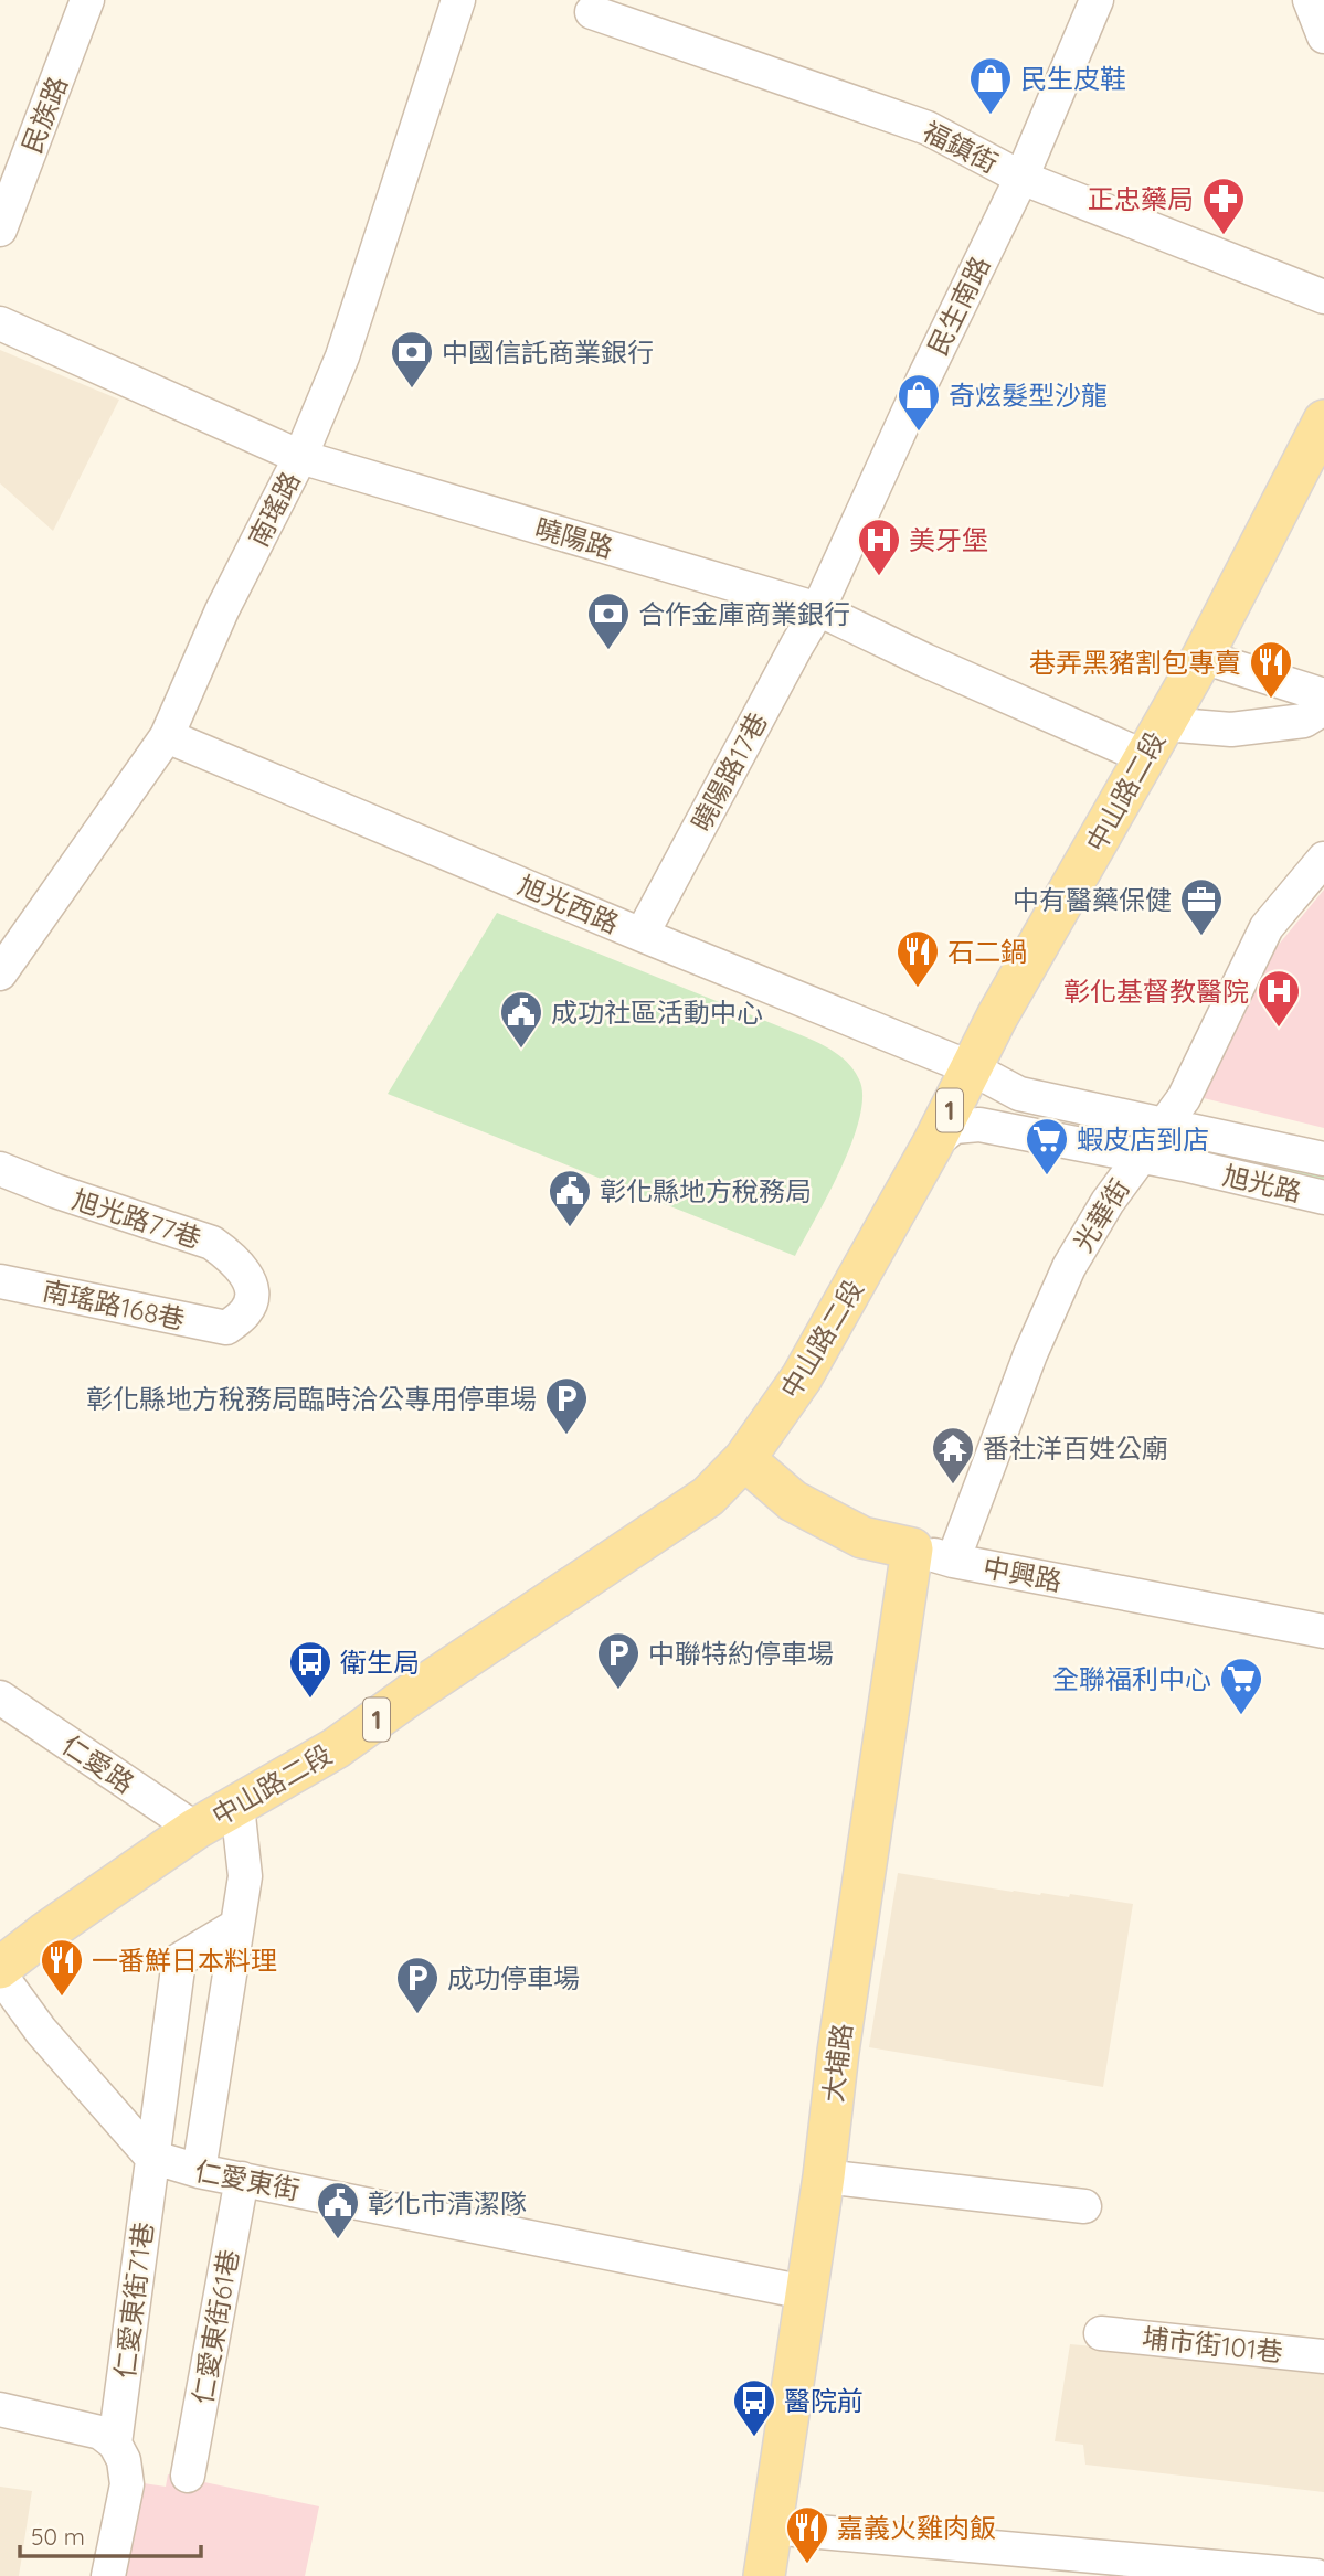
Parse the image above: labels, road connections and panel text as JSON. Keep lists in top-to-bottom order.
{
  "streets": {
    "main road": [
      "中山路二段",
      "1",
      "中興路",
      "大埔路"
    ],
    "street": [
      "民族路",
      "福鎮街",
      "民生南路",
      "南瑤路",
      "曉陽路",
      "曉陽路17巷",
      "旭光西路",
      "旭光路",
      "光華街",
      "旭光路77巷",
      "南瑤路168巷",
      "仁愛路",
      "仁愛東街",
      "仁愛東街71巷",
      "仁愛東街61巷",
      "埔市街101巷"
    ]
  },
  "crossings": [
    ["福鎮街", "民生南路"],
    ["民生南路", "曉陽路"],
    ["民生南路", "曉陽路17巷"],
    ["南瑤路", "曉陽路"],
    ["南瑤路", "旭光西路"],
    ["曉陽路", "曉陽路17巷"],
    ["曉陽路", "中山路二段"],
    ["曉陽路17巷", "旭光西路"],
    ["中山路二段", "旭光西路"],
    ["中山路二段", "旭光路"],
    ["中山路二段", "中興路"],
    ["中山路二段", "仁愛路"],
    ["旭光西路", "旭光路"],
    ["旭光路", "光華街"],
    ["光華街", "中興路"],
    ["旭光路77巷", "南瑤路168巷"],
    ["中興路", "大埔路"],
    ["大埔路", "仁愛東街"],
    ["仁愛東街", "仁愛東街71巷"],
    ["仁愛東街", "仁愛東街61巷"]
  ],
  "places": {
    "shop": ["民生皮鞋", "奇炫髮型沙龍"],
    "pharmacy": ["正忠藥局"],
    "bank": ["中國信託商業銀行", "合作金庫商業銀行"],
    "hospital": ["美牙堡", "彰化基督教醫院"],
    "restaurant": [
      "巷弄黑豬割包專賣",
      "石二鍋",
      "一番鮮日本料理",
      "嘉義火雞肉飯"
    ],
    "office": ["中有醫藥保健"],
    "public building": ["成功社區活動中心", "彰化縣地方稅務局", "彰化市清潔隊"],
    "supermarket": ["蝦皮店到店", "全聯福利中心"],
    "parking": ["彰化縣地方稅務局臨時洽公專用停車場", "中聯特約停車場", "成功停車場"],
    "temple": ["番社洋百姓公廟"],
    "bus stop": ["衛生局", "醫院前"]
  },
  "scale_bar": "50 m"
}
